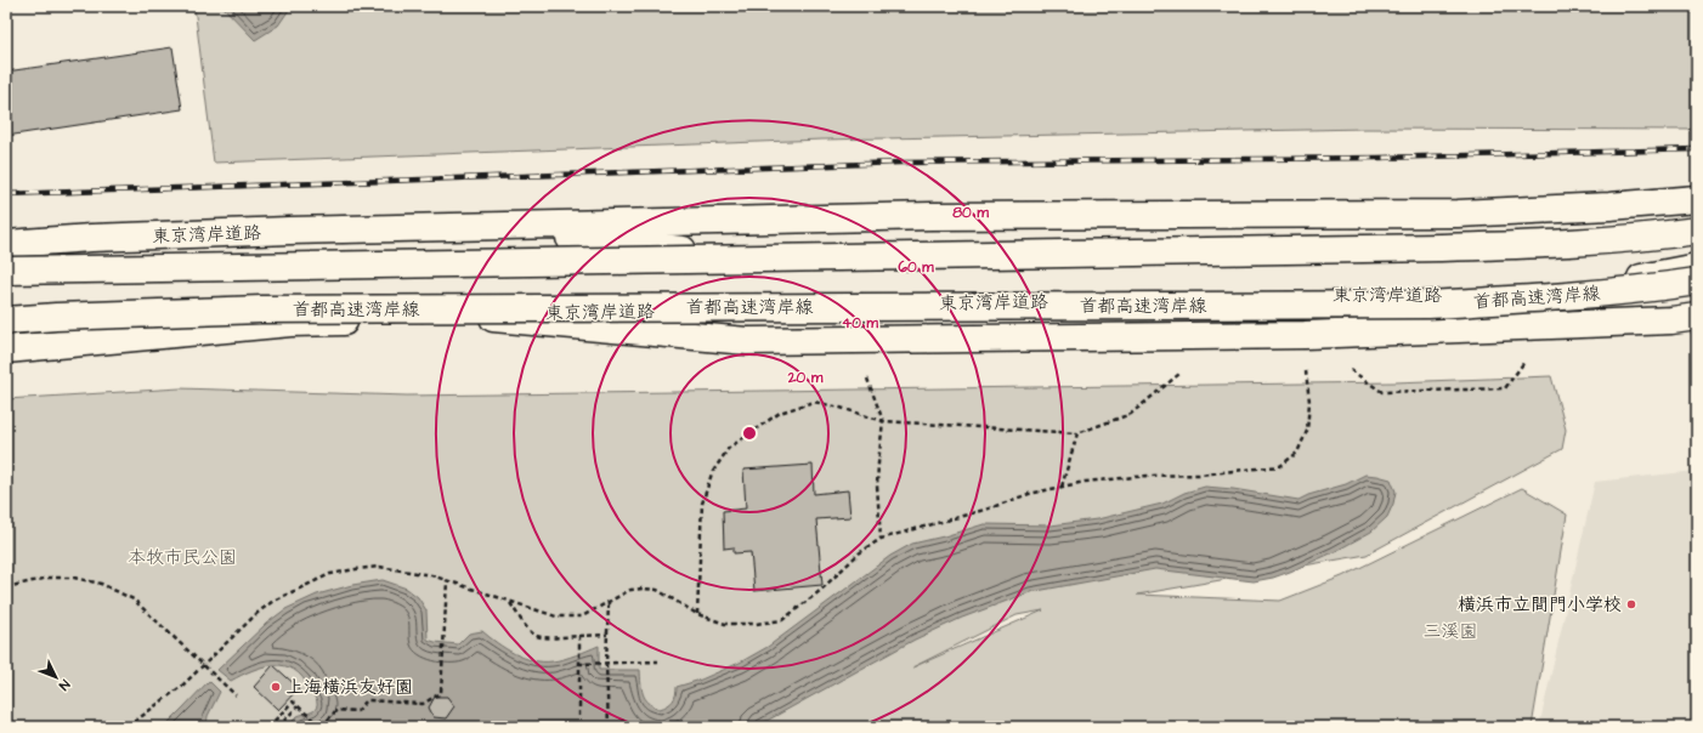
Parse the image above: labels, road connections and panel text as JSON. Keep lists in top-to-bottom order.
{
  "streets": {
    "highway": ["東京湾岸道路", "首都高速湾岸線"]
  },
  "parks": ["本牧市民公園", "三溪園"],
  "places": ["横浜市立間門小学校", "上海横浜友好園"],
  "north": "bottom right",
  "rings": [
    "80 m",
    "60 m",
    "40 m",
    "20 m"
  ]
}
